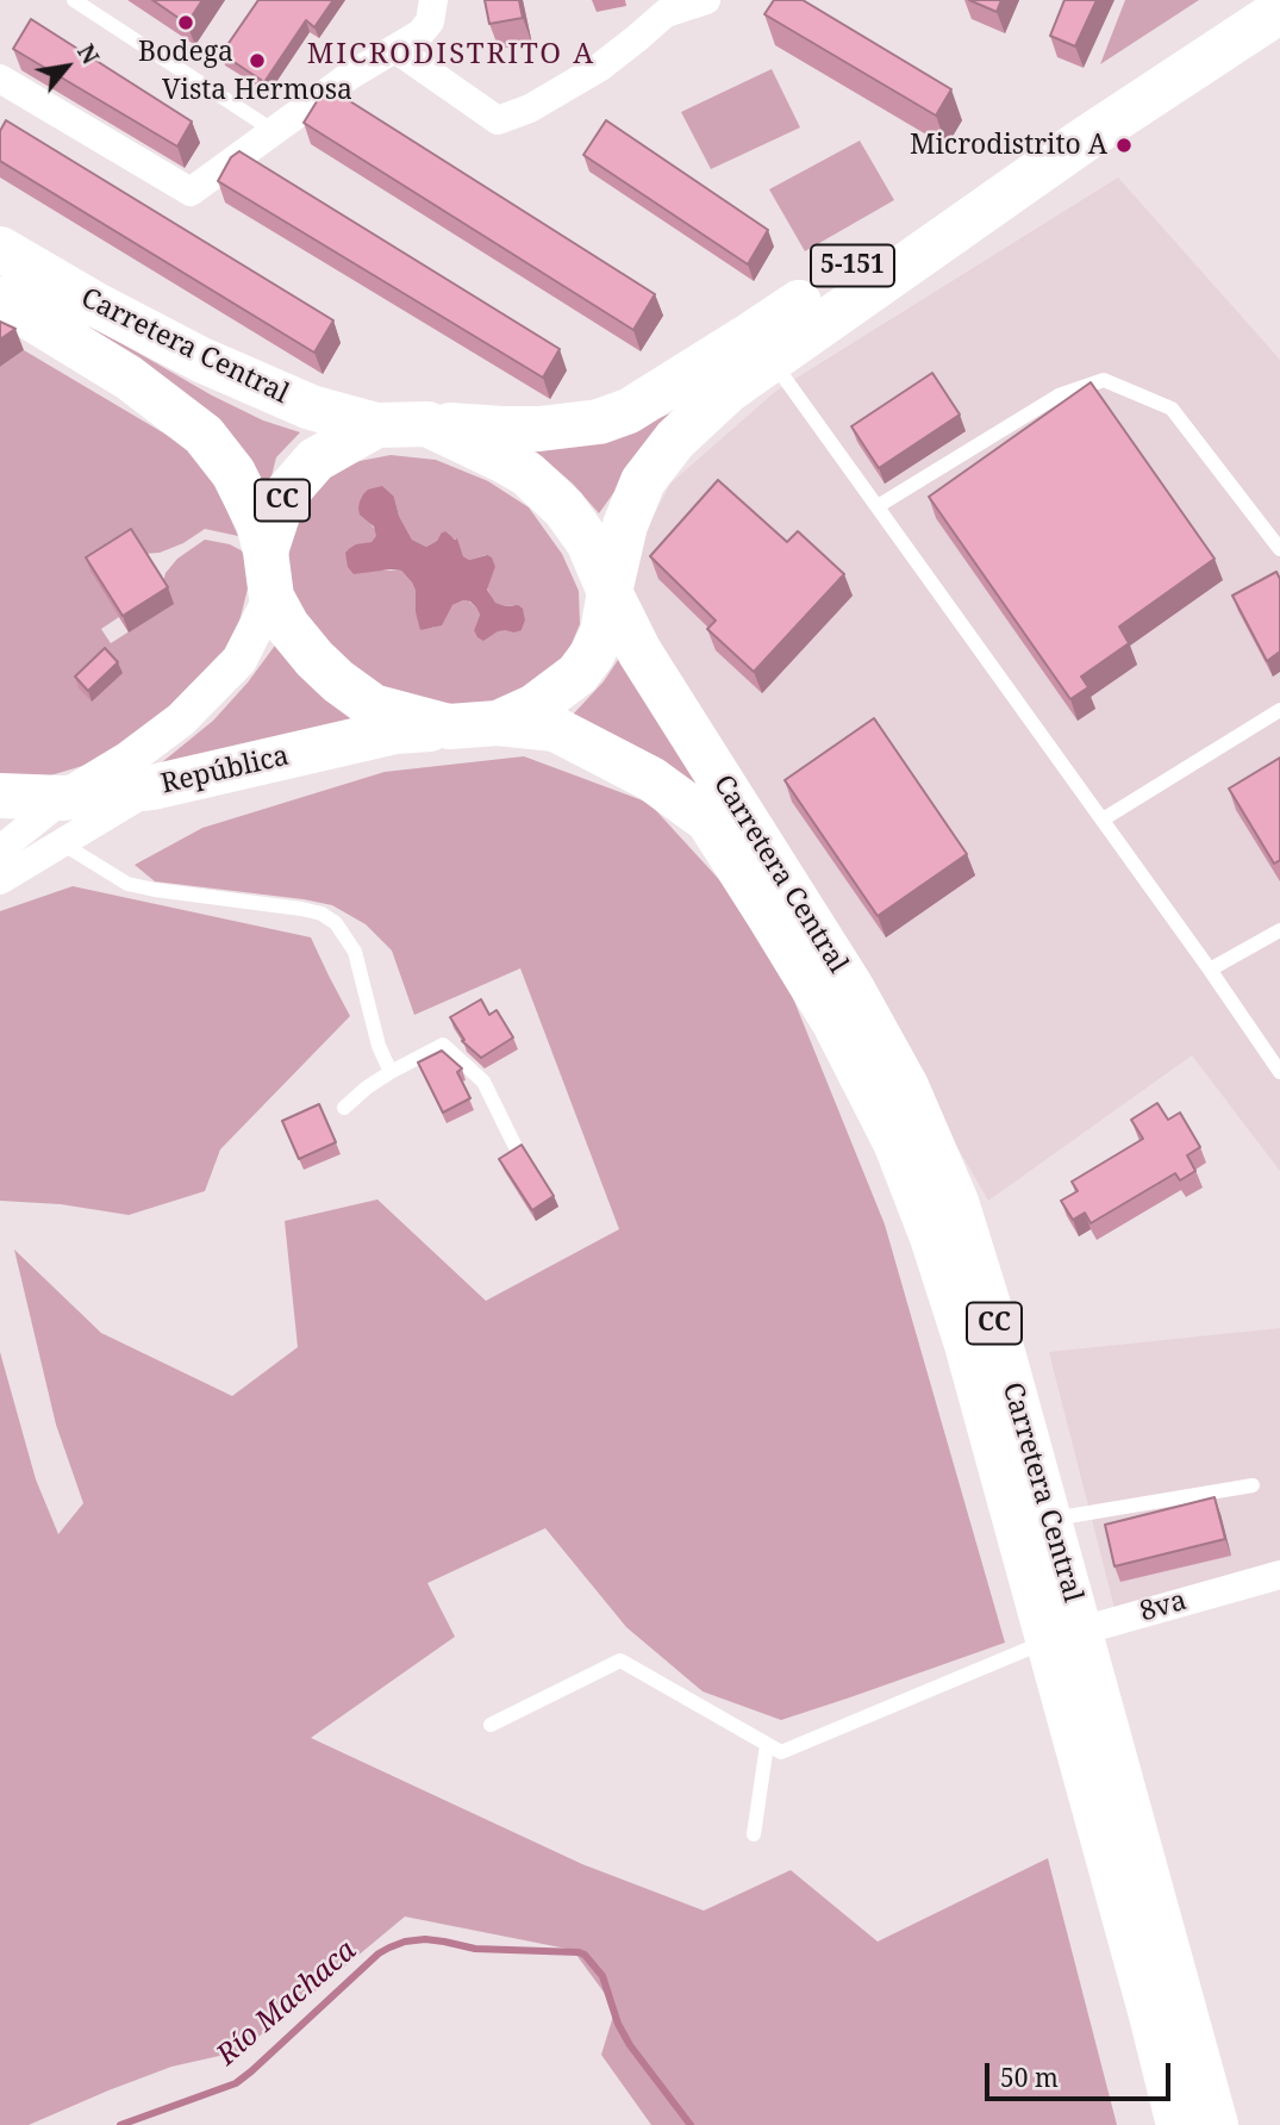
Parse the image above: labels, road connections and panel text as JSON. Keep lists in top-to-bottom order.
{
  "streets": {
    "main road": [
      "5-151",
      "Carretera Central",
      "CC",
      "República"
    ],
    "street": ["8va"]
  },
  "crossings": [
    ["5-151", "Carretera Central"],
    ["5-151", "CC"],
    ["Carretera Central", "CC"],
    ["Carretera Central", "8va"],
    ["CC", "República"]
  ],
  "districts": ["MICRODISTRITO A"],
  "water": ["Río Machaca"],
  "places": ["Bodega", "Vista Hermosa", "Microdistrito A"],
  "scale_bar": "50 m",
  "north": "top right"
}
